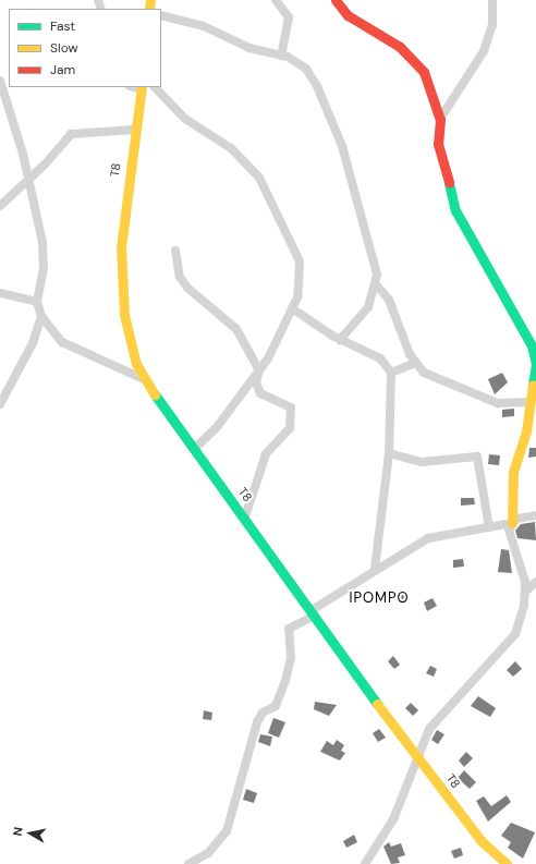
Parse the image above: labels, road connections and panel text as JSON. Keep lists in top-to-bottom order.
{
  "streets": {
    "street": ["T8"]
  },
  "districts": ["IPOMPO"],
  "legend": ["Fast", "Slow", "Jam"],
  "north": "left"
}
